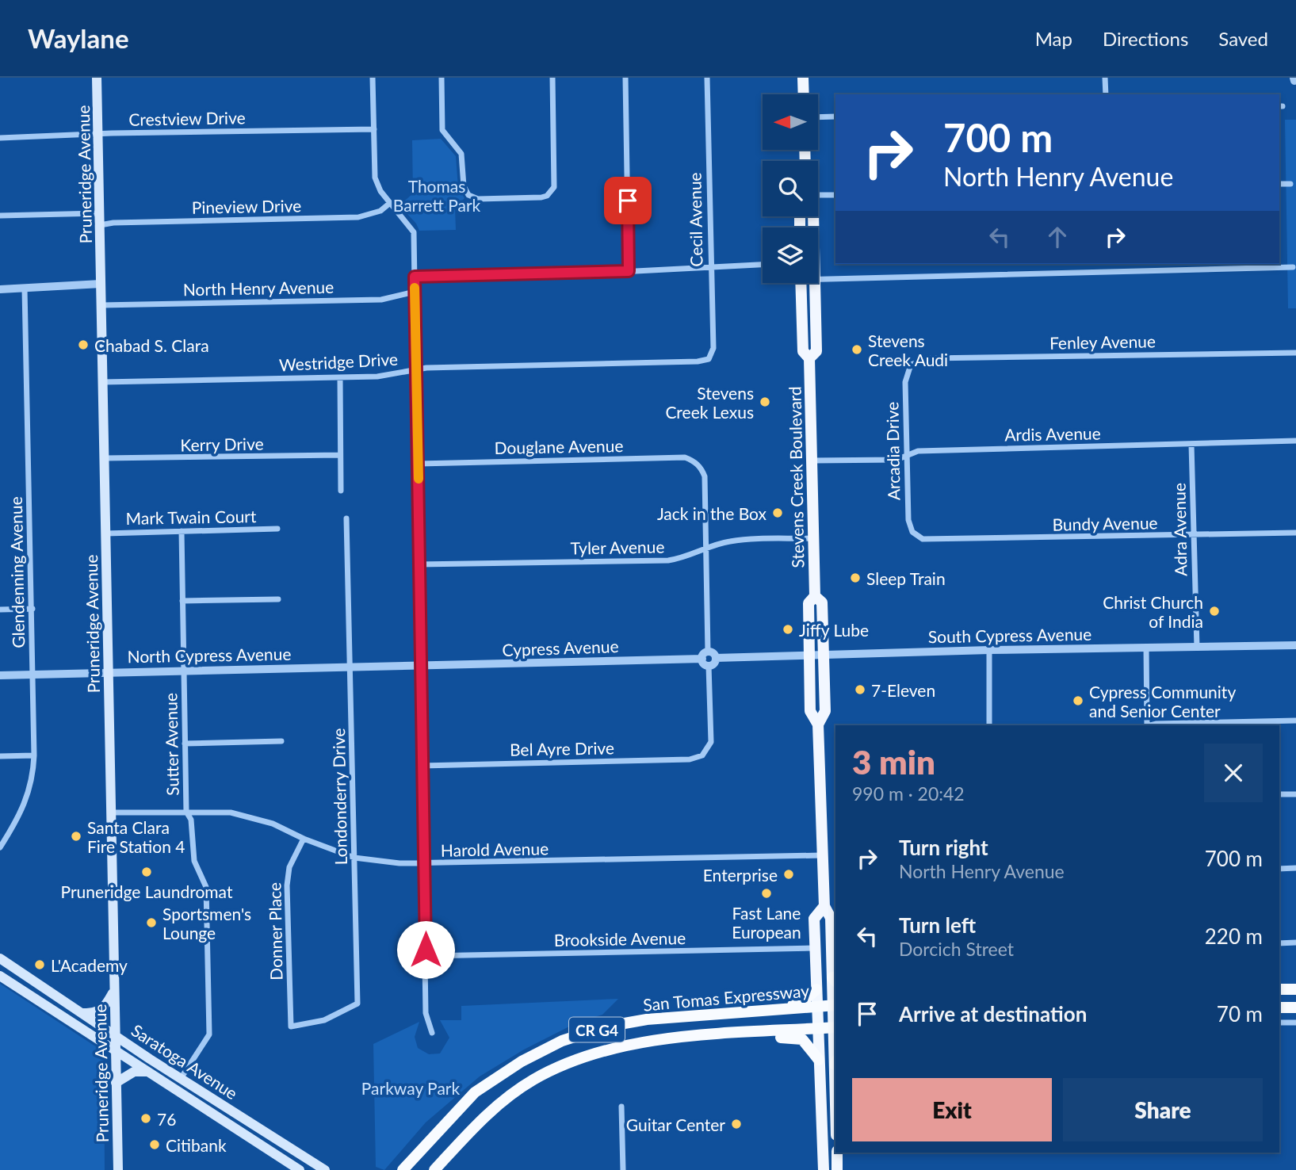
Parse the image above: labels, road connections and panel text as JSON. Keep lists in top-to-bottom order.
{
  "streets": {
    "highway": ["San Tomas Expressway", "CR G4"],
    "main road": ["Pruneridge Avenue", "Stevens Creek Boulevard", "Saratoga Avenue"],
    "street": [
      "Crestview Drive",
      "Pineview Drive",
      "Cecil Avenue",
      "North Henry Avenue",
      "Fenley Avenue",
      "Westridge Drive",
      "Ardis Avenue",
      "Kerry Drive",
      "Douglane Avenue",
      "Arcadia Drive",
      "Mark Twain Court",
      "Bundy Avenue",
      "Adra Avenue",
      "Tyler Avenue",
      "Glendenning Avenue",
      "South Cypress Avenue",
      "Cypress Avenue",
      "North Cypress Avenue",
      "Sutter Avenue",
      "Bel Ayre Drive",
      "Londonderry Drive",
      "Harold Avenue",
      "Donner Place",
      "Brookside Avenue"
    ]
  },
  "crossings": [
    ["Crestview Drive", "Pruneridge Avenue"],
    ["Pruneridge Avenue", "Pineview Drive"],
    ["Pruneridge Avenue", "North Henry Avenue"],
    ["Pruneridge Avenue", "Westridge Drive"],
    ["Pruneridge Avenue", "Kerry Drive"],
    ["Pruneridge Avenue", "Mark Twain Court"],
    ["Pruneridge Avenue", "North Cypress Avenue"],
    ["Pruneridge Avenue", "Harold Avenue"],
    ["Pruneridge Avenue", "Saratoga Avenue"],
    ["Cecil Avenue", "Westridge Drive"],
    ["Fenley Avenue", "Arcadia Drive"],
    ["Ardis Avenue", "Arcadia Drive"],
    ["Ardis Avenue", "Stevens Creek Boulevard"],
    ["Ardis Avenue", "Adra Avenue"],
    ["Douglane Avenue", "Tyler Avenue"],
    ["Arcadia Drive", "Bundy Avenue"],
    ["Stevens Creek Boulevard", "Tyler Avenue"],
    ["Stevens Creek Boulevard", "South Cypress Avenue"],
    ["Stevens Creek Boulevard", "Harold Avenue"],
    ["Stevens Creek Boulevard", "Brookside Avenue"],
    ["Stevens Creek Boulevard", "San Tomas Expressway"],
    ["Stevens Creek Boulevard", "CR G4"],
    ["Mark Twain Court", "Sutter Avenue"],
    ["Bundy Avenue", "Adra Avenue"],
    ["Adra Avenue", "South Cypress Avenue"],
    ["Glendenning Avenue", "North Cypress Avenue"],
    ["Cypress Avenue", "North Cypress Avenue"],
    ["Cypress Avenue", "Bel Ayre Drive"],
    ["North Cypress Avenue", "Sutter Avenue"],
    ["North Cypress Avenue", "Londonderry Drive"],
    ["Sutter Avenue", "Harold Avenue"],
    ["Sutter Avenue", "Saratoga Avenue"],
    ["Londonderry Drive", "Harold Avenue"],
    ["Londonderry Drive", "Donner Place"],
    ["Harold Avenue", "Donner Place"]
  ],
  "parks": ["Thomas Barrett Park", "Parkway Park"],
  "places": [
    "Chabad S. Clara",
    "Stevens Creek Audi",
    "Stevens Creek Lexus",
    "Jack in the Box",
    "Sleep Train",
    "Christ Church of India",
    "Jiffy Lube",
    "7-Eleven",
    "Cypress Community and Senior Center",
    "Santa Clara Fire Station 4",
    "Pruneridge Laundromat",
    "Enterprise",
    "Fast Lane European",
    "Sportsmen's Lounge",
    "L'Academy",
    "76",
    "Guitar Center",
    "Citibank"
  ],
  "north": "left",
  "page": {
    "header": "Waylane",
    "nav": ["Map", "Directions", "Saved"],
    "turn": ["700 m", "North Henry Avenue"],
    "heading": ["3 min", "990 m · 20:42"],
    "list": [
      {
        "name": "Turn right",
        "note": "North Henry Avenue",
        "value": "700 m"
      },
      {
        "name": "Turn left",
        "note": "Dorcich Street",
        "value": "220 m"
      },
      {
        "name": "Arrive at destination",
        "value": "70 m"
      }
    ],
    "buttons": ["Exit", "Share"]
  }
}
